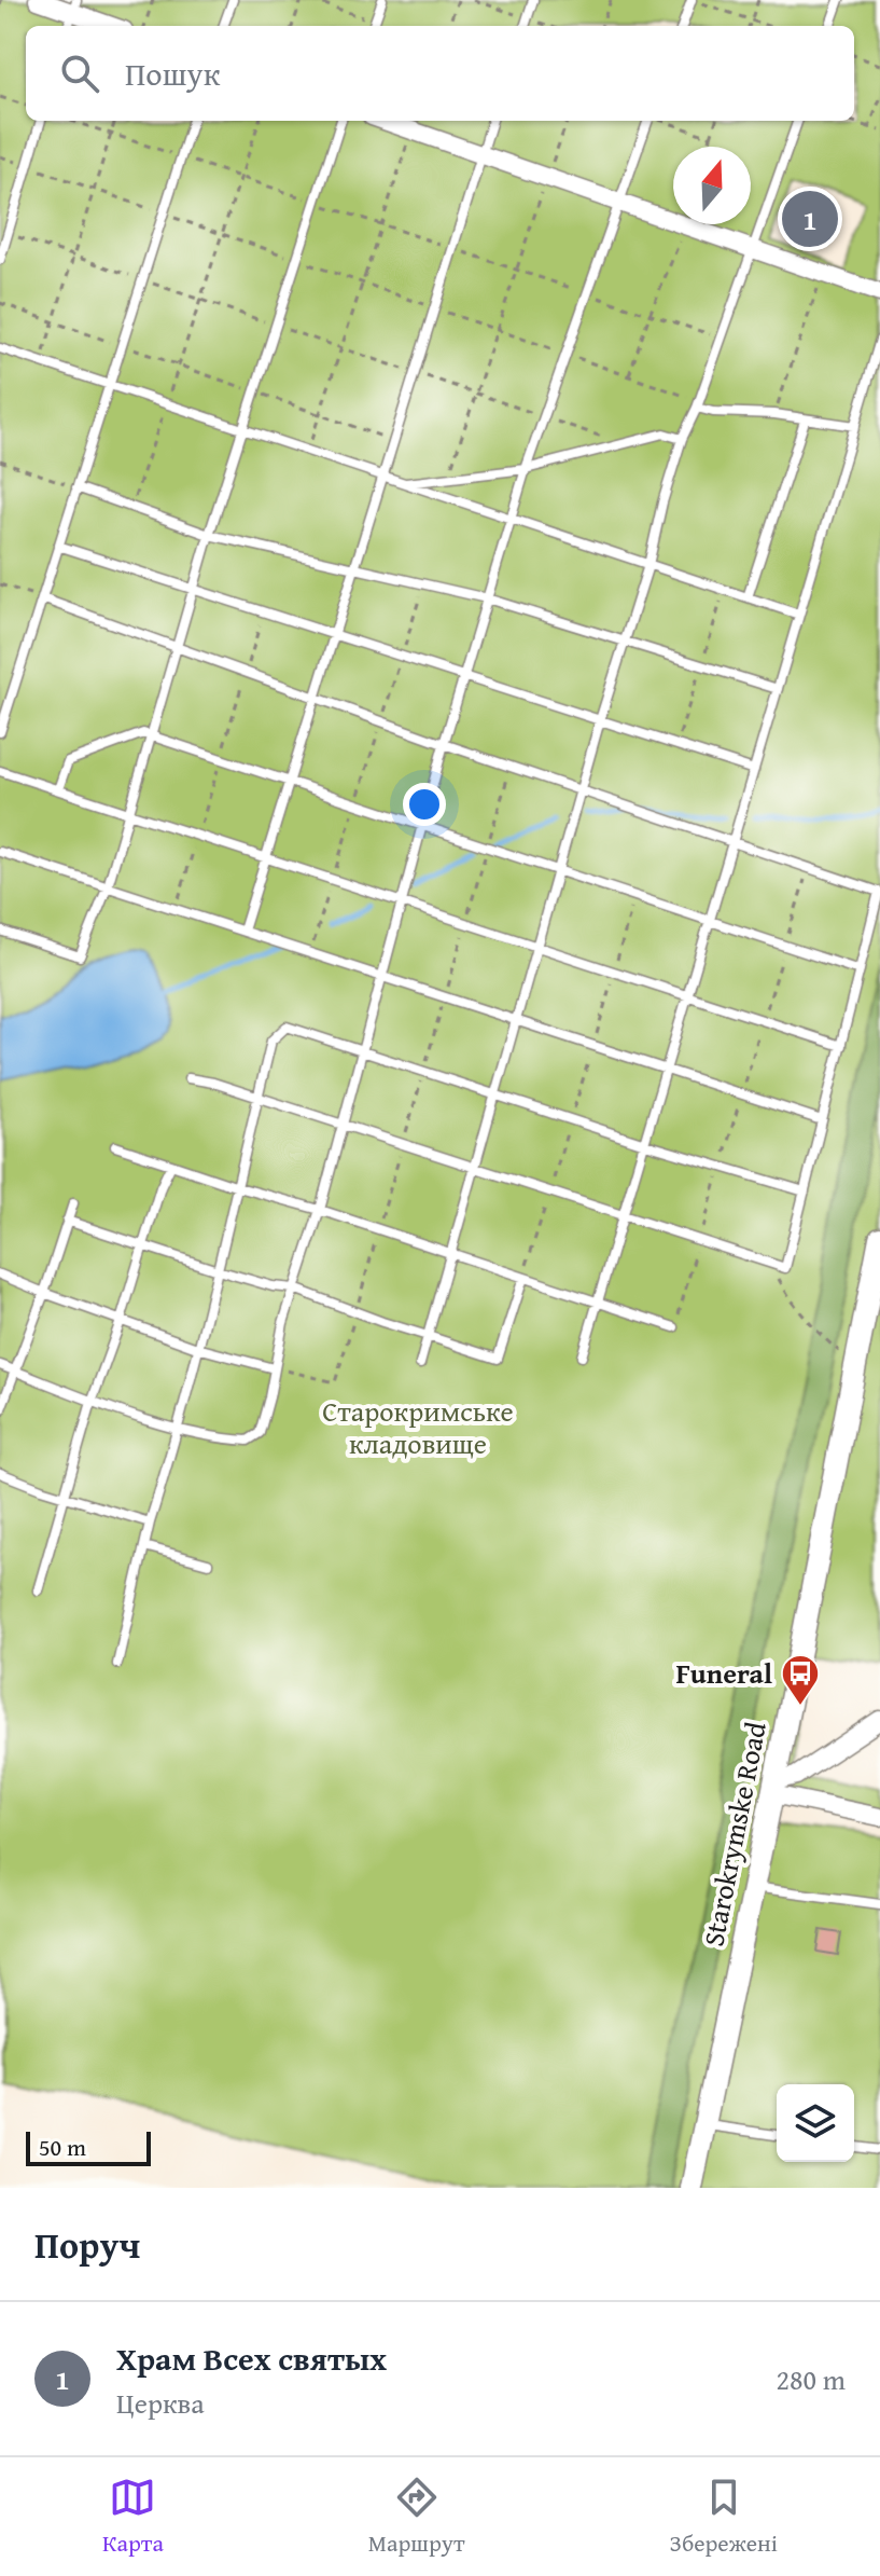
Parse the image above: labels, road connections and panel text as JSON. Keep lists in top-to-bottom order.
{
  "streets": {
    "street": ["Starokrymske Road"]
  },
  "parks": ["Старокримське кладовище"],
  "places": {
    "bus stop": ["Funeral"]
  },
  "scale_bar": "50 m",
  "north": "top",
  "page": {
    "search": "Пошук",
    "pins": "1",
    "scale": "50 m",
    "heading": "Поруч",
    "list": [
      {
        "mark": "1",
        "name": "Храм Всех святых",
        "note": "Церква",
        "value": "280 m"
      }
    ],
    "nav": ["Карта", "Маршрут", "Збережені"]
  }
}
